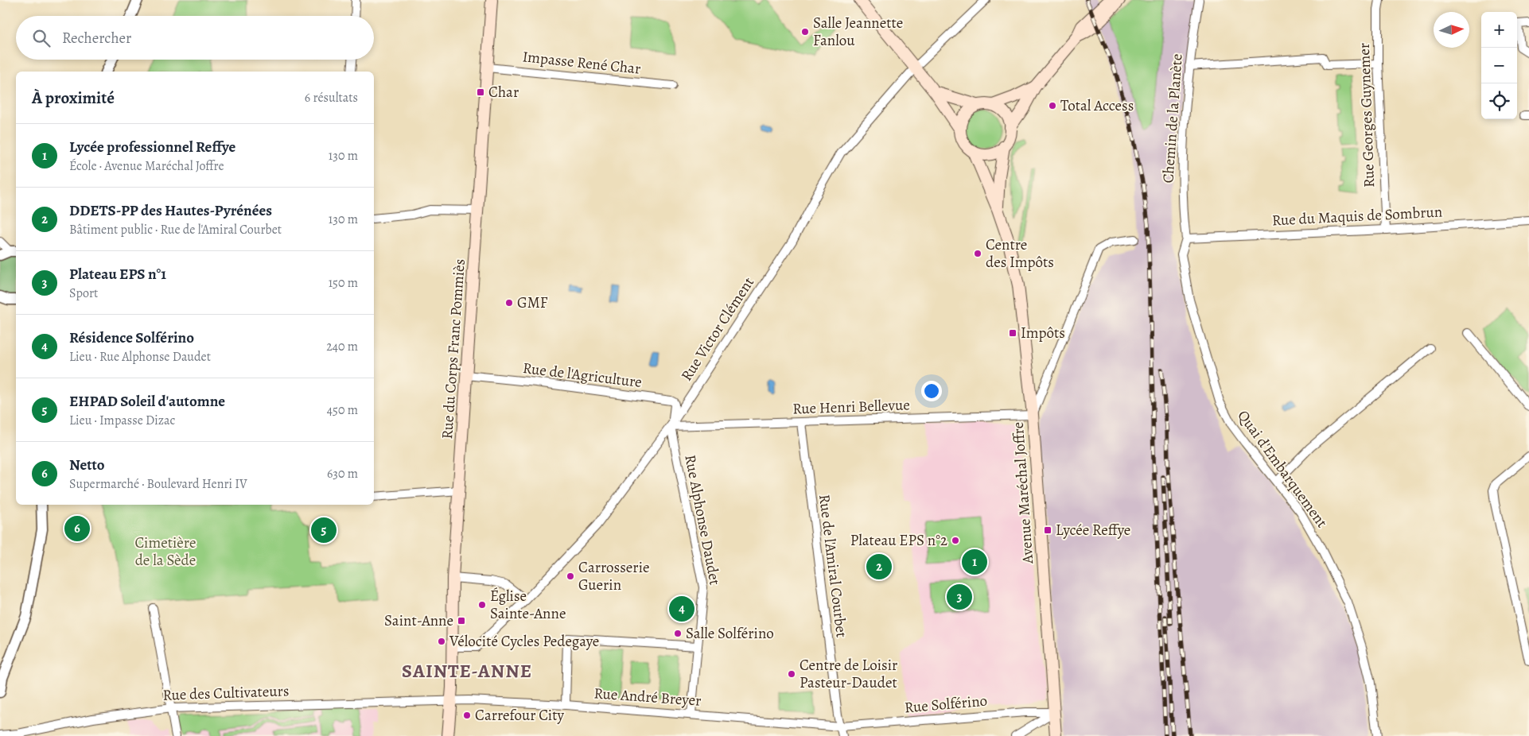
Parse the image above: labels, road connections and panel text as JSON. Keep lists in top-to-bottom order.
{
  "streets": {
    "main road": ["Rue du Corps Franc Pommiès", "Avenue Maréchal Joffre"],
    "street": [
      "Impasse René Char",
      "Rue Georges Guynemer",
      "Chemin de la Planète",
      "Rue du Maquis de Sombrun",
      "Rue Victor Clément",
      "Rue de l'Agriculture",
      "Rue Henri Bellevue",
      "Quai d'Embarquement",
      "Rue Alphonse Daudet",
      "Rue de l'Amiral Courbet",
      "Rue des Cultivateurs",
      "Rue André Breyer",
      "Rue Solférino"
    ]
  },
  "crossings": [
    ["Impasse René Char", "Rue du Corps Franc Pommiès"],
    ["Rue Georges Guynemer", "Rue du Maquis de Sombrun"],
    ["Chemin de la Planète", "Rue du Maquis de Sombrun"],
    ["Chemin de la Planète", "Quai d'Embarquement"],
    ["Rue du Maquis de Sombrun", "Quai d'Embarquement"],
    ["Rue Victor Clément", "Rue du Corps Franc Pommiès"],
    ["Rue Victor Clément", "Rue de l'Agriculture"],
    ["Rue Victor Clément", "Rue Henri Bellevue"],
    ["Rue Victor Clément", "Rue Alphonse Daudet"],
    ["Rue du Corps Franc Pommiès", "Rue de l'Agriculture"],
    ["Rue du Corps Franc Pommiès", "Rue des Cultivateurs"],
    ["Rue du Corps Franc Pommiès", "Rue André Breyer"],
    ["Rue de l'Agriculture", "Rue Henri Bellevue"],
    ["Rue de l'Agriculture", "Rue Alphonse Daudet"],
    ["Rue Henri Bellevue", "Avenue Maréchal Joffre"],
    ["Rue Henri Bellevue", "Rue Alphonse Daudet"],
    ["Rue Henri Bellevue", "Rue de l'Amiral Courbet"],
    ["Avenue Maréchal Joffre", "Rue Solférino"],
    ["Rue Alphonse Daudet", "Rue André Breyer"],
    ["Rue de l'Amiral Courbet", "Rue André Breyer"],
    ["Rue de l'Amiral Courbet", "Rue Solférino"],
    ["Rue des Cultivateurs", "Rue André Breyer"],
    ["Rue André Breyer", "Rue Solférino"]
  ],
  "districts": ["SAINTE-ANNE"],
  "parks": ["Cimetière de la Sède"],
  "places": {
    "other": [
      "Salle Jeannette Fanlou",
      "Total Access",
      "Centre des Impôts",
      "GMF",
      "Plateau EPS n°2",
      "Carrosserie Guerin",
      "Église Sainte-Anne",
      "Salle Solférino",
      "Vélocité Cycles Pedegaye",
      "Centre de Loisir Pasteur-Daudet",
      "Carrefour City"
    ],
    "transit": [
      "Char",
      "Impôts",
      "Lycée Reffye",
      "Saint-Anne"
    ]
  },
  "north": "right",
  "page": {
    "map_buttons": ["+", "−"],
    "search": "Rechercher",
    "heading": ["À proximité", "6 résultats"],
    "list": [
      {
        "mark": "1",
        "name": "Lycée professionnel Reffye",
        "note": "École · Avenue Maréchal Joffre",
        "value": "130 m"
      },
      {
        "mark": "2",
        "name": "DDETS-PP des Hautes-Pyrénées",
        "note": "Bâtiment public · Rue de l'Amiral Courbet",
        "value": "130 m"
      },
      {
        "mark": "3",
        "name": "Plateau EPS n°1",
        "note": "Sport",
        "value": "150 m"
      },
      {
        "mark": "4",
        "name": "Résidence Solférino",
        "note": "Lieu · Rue Alphonse Daudet",
        "value": "240 m"
      },
      {
        "mark": "5",
        "name": "EHPAD Soleil d'automne",
        "note": "Lieu · Impasse Dizac",
        "value": "450 m"
      },
      {
        "mark": "6",
        "name": "Netto",
        "note": "Supermarché · Boulevard Henri IV",
        "value": "630 m"
      }
    ],
    "pins": [
      "6",
      "5",
      "1",
      "2",
      "3",
      "4"
    ]
  }
}
